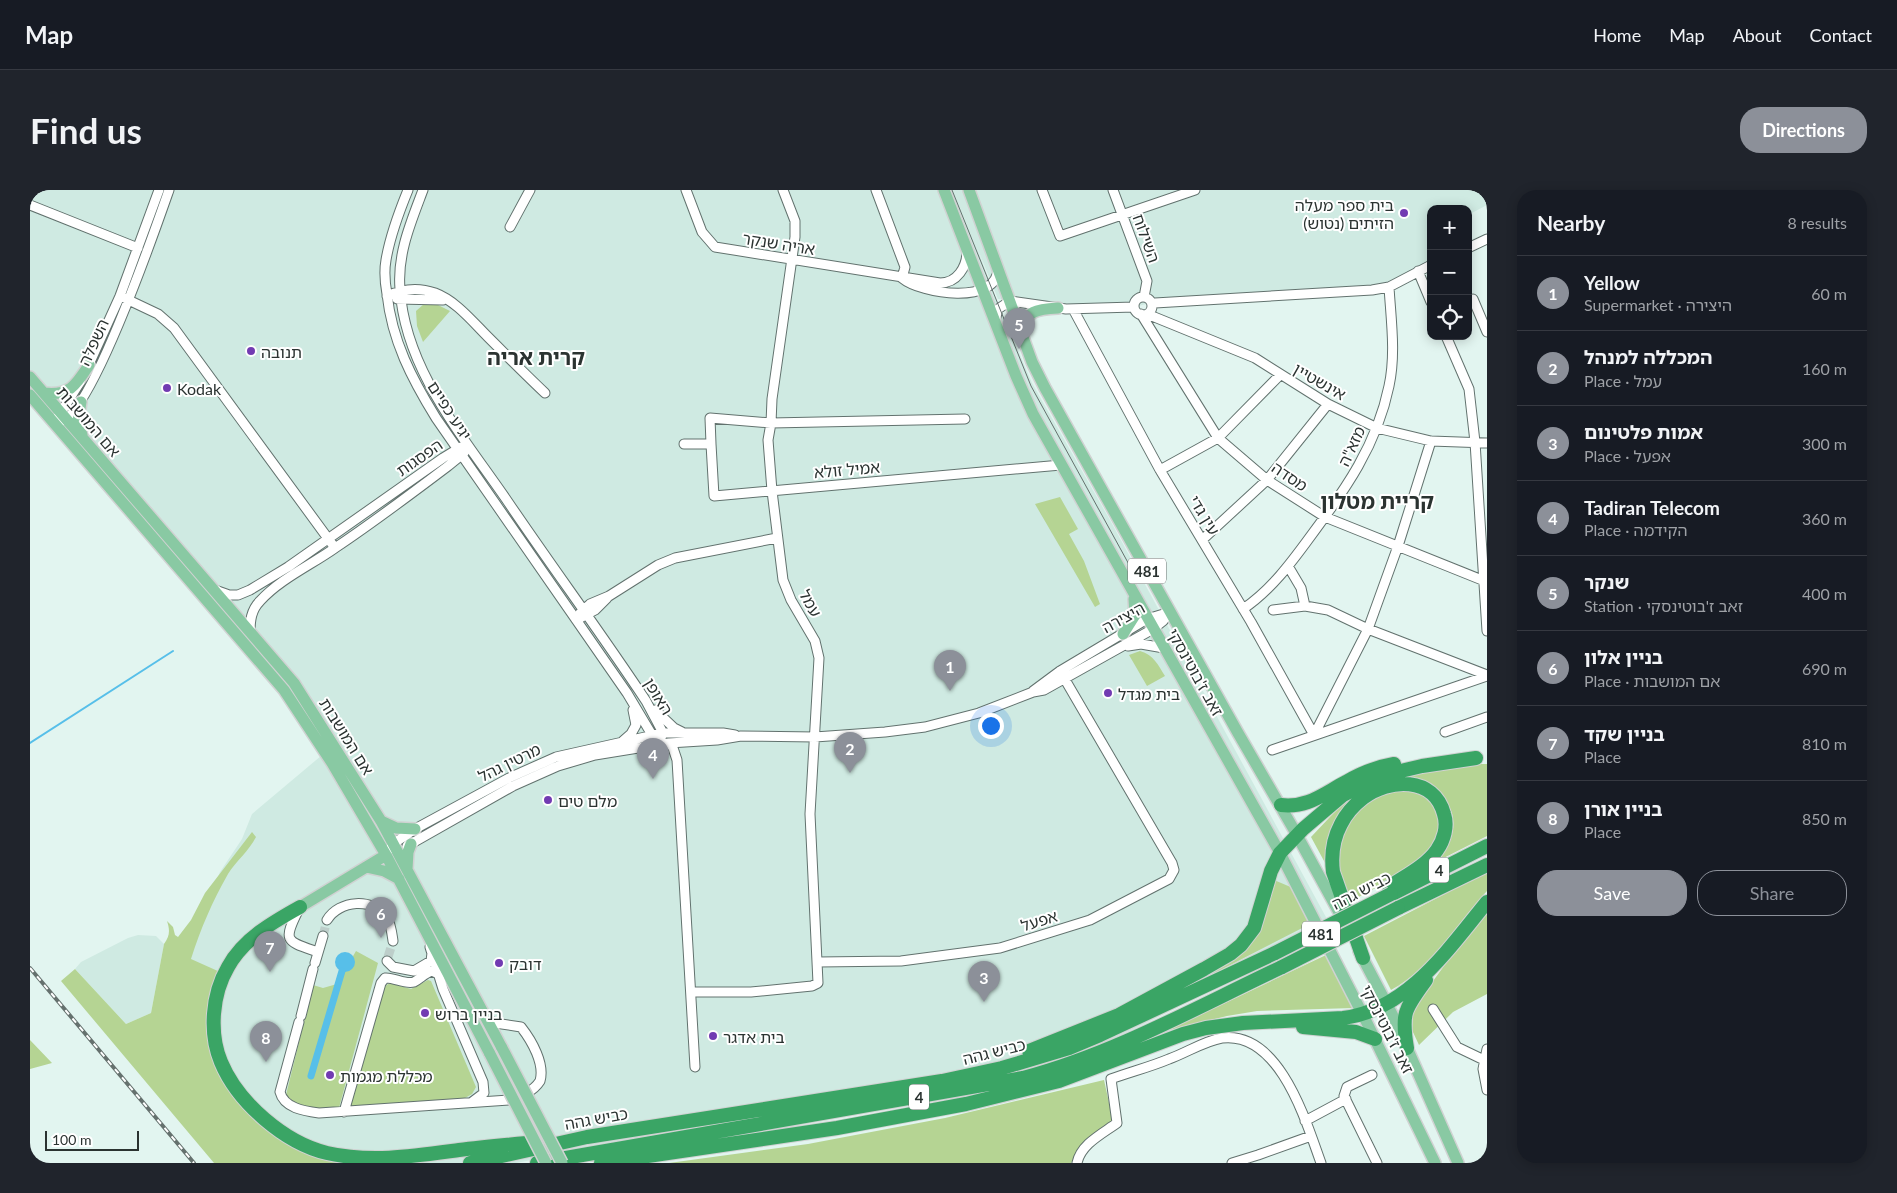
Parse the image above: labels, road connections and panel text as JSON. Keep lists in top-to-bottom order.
{
  "streets": {
    "highway": ["4", "כביש גהה"],
    "main road": [
      "אם המושבות",
      "481",
      "זאב ז'בוטינסקי",
      "מרטין גהל"
    ],
    "street": [
      "השילוח",
      "אריה שנקר",
      "השפלה",
      "אינשטיין",
      "יגיע כפיים",
      "מזא\"ה",
      "הפסגות",
      "אמיל זולא",
      "מסדה",
      "עין גדי",
      "עמל",
      "היצירה",
      "האופן",
      "אפעל"
    ]
  },
  "crossings": [
    ["השילוח", "אינשטיין"],
    ["השילוח", "מסדה"],
    ["אריה שנקר", "עמל"],
    ["אריה שנקר", "זאב ז'בוטינסקי"],
    ["השפלה", "אם המושבות"],
    ["אינשטיין", "מזא\"ה"],
    ["אינשטיין", "מסדה"],
    ["אינשטיין", "עין גדי"],
    ["אינשטיין", "זאב ז'בוטינסקי"],
    ["יגיע כפיים", "הפסגות"],
    ["יגיע כפיים", "האופן"],
    ["אם המושבות", "הפסגות"],
    ["אם המושבות", "מרטין גהל"],
    ["מזא\"ה", "מסדה"],
    ["מזא\"ה", "עין גדי"],
    ["אמיל זולא", "עמל"],
    ["אמיל זולא", "זאב ז'בוטינסקי"],
    ["עמל", "היצירה"],
    ["עמל", "אפעל"],
    ["היצירה", "זאב ז'בוטינסקי"],
    ["היצירה", "האופן"],
    ["היצירה", "מרטין גהל"],
    ["היצירה", "אפעל"],
    ["האופן", "מרטין גהל"]
  ],
  "districts": ["קרית אריה", "קריית מטלון"],
  "places": [
    "בית ספר מעלה הזיתים (נטוש)",
    "תנובה",
    "Kodak",
    "בית מגדל",
    "מלם טים",
    "דובק",
    "בניין ברוש",
    "בית אדגר",
    "מכללת מגמות"
  ],
  "scale_bar": "100 m",
  "page": {
    "header": "Map",
    "nav": [
      "Home",
      "Map",
      "About",
      "Contact"
    ],
    "buttons": [
      "Directions",
      ["Save", "Share"]
    ],
    "title": "Find us",
    "heading": ["Nearby", "8 results"],
    "map_buttons": ["+", "−"],
    "list": [
      {
        "mark": "1",
        "name": "Yellow",
        "note": "Supermarket · היצירה",
        "value": "60 m"
      },
      {
        "mark": "2",
        "name": "המכללה למנהל",
        "note": "Place · עמל",
        "value": "160 m"
      },
      {
        "mark": "3",
        "name": "אמות פלטינום",
        "note": "Place · אפעל",
        "value": "300 m"
      },
      {
        "mark": "4",
        "name": "Tadiran Telecom",
        "note": "Place · הקידמה",
        "value": "360 m"
      },
      {
        "mark": "5",
        "name": "שנקר",
        "note": "Station · זאב ז'בוטינסקי",
        "value": "400 m"
      },
      {
        "mark": "6",
        "name": "בניין אלון",
        "note": "Place · אם המושבות",
        "value": "690 m"
      },
      {
        "mark": "7",
        "name": "בניין שקד",
        "note": "Place",
        "value": "810 m"
      },
      {
        "mark": "8",
        "name": "בניין אורן",
        "note": "Place",
        "value": "850 m"
      }
    ],
    "pins": [
      "5",
      "1",
      "2",
      "4",
      "6",
      "7",
      "3",
      "8"
    ],
    "scale": "100 m"
  }
}
